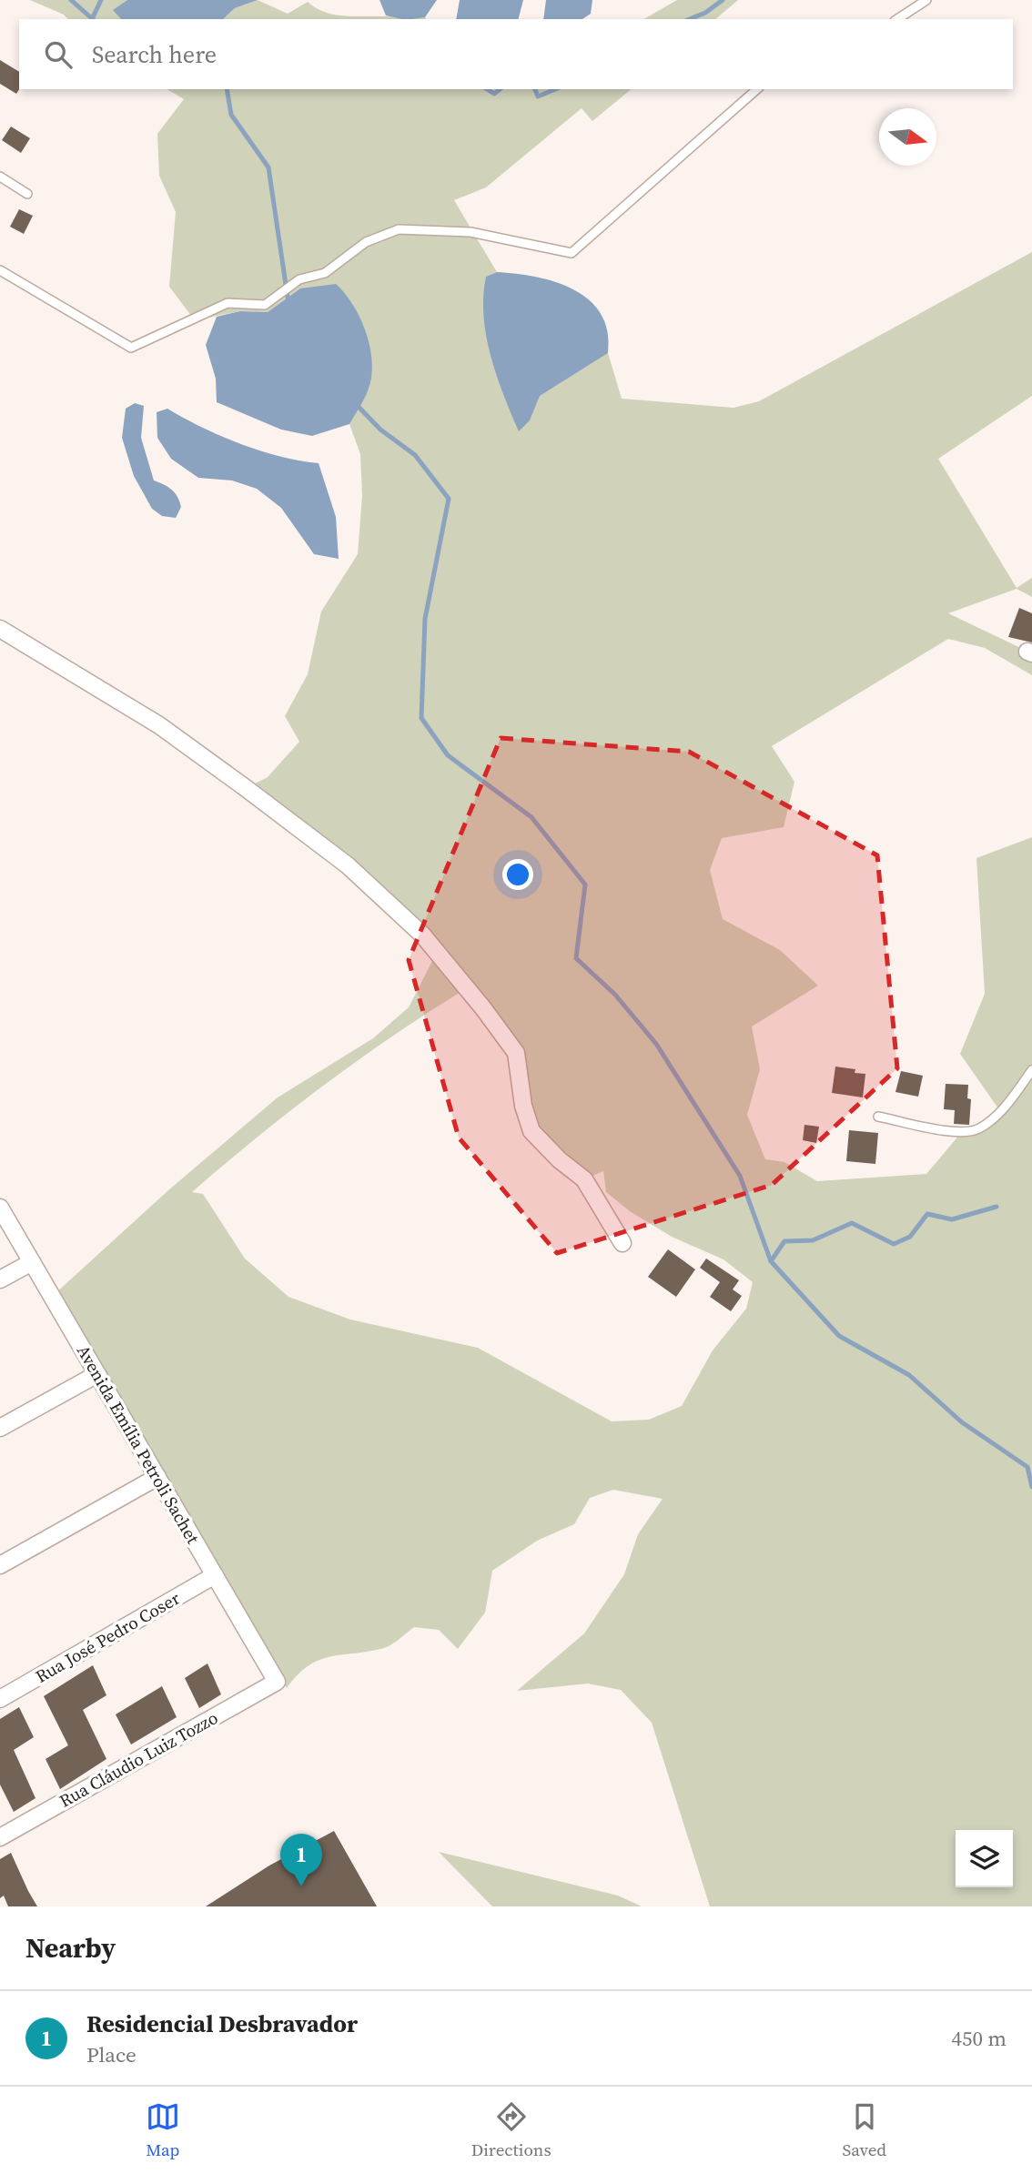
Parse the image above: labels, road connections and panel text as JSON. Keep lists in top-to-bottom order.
{
  "streets": {
    "street": ["Avenida Emília Petroli Sachet", "Rua José Pedro Coser", "Rua Cláudio Luiz Tozzo"]
  },
  "crossings": [
    ["Avenida Emília Petroli Sachet", "Rua José Pedro Coser"],
    ["Avenida Emília Petroli Sachet", "Rua Cláudio Luiz Tozzo"]
  ],
  "north": "right",
  "page": {
    "search": "Search here",
    "pins": "1",
    "heading": "Nearby",
    "list": [
      {
        "mark": "1",
        "name": "Residencial Desbravador",
        "note": "Place",
        "value": "450 m"
      }
    ],
    "nav": ["Map", "Directions", "Saved"]
  }
}
